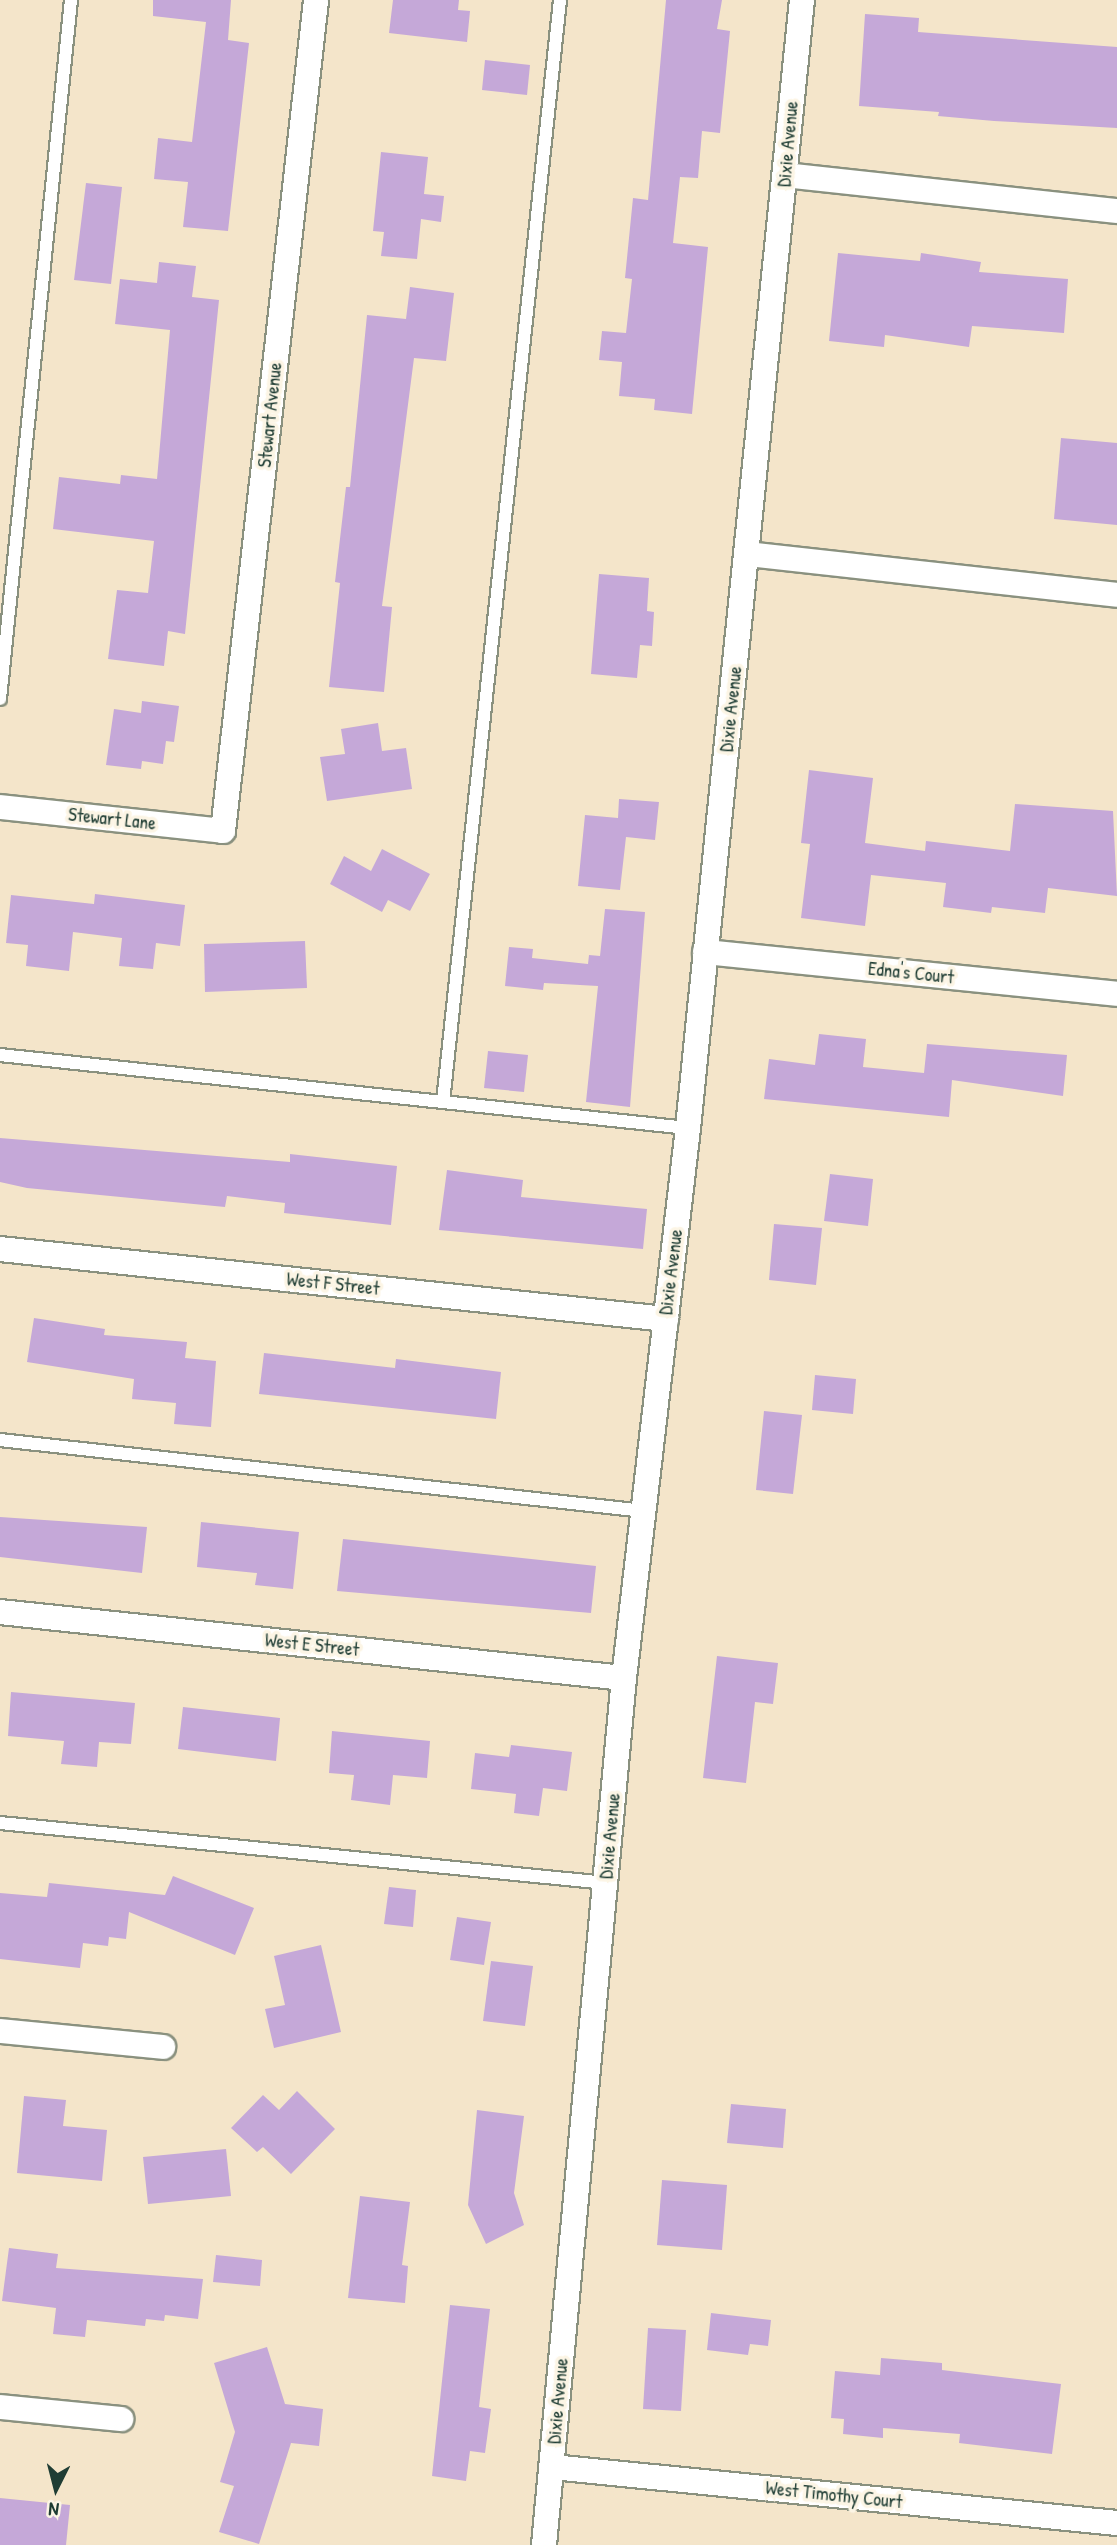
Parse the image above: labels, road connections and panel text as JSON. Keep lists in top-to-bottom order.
{
  "streets": {
    "street": [
      "Dixie Avenue",
      "Stewart Avenue",
      "Stewart Lane",
      "Edna's Court",
      "West F Street",
      "West E Street",
      "West Timothy Court"
    ]
  },
  "crossings": [
    ["Dixie Avenue", "Edna's Court"],
    ["Dixie Avenue", "West F Street"],
    ["Dixie Avenue", "West E Street"],
    ["Dixie Avenue", "West Timothy Court"],
    ["Stewart Avenue", "Stewart Lane"]
  ],
  "north": "bottom"
}
